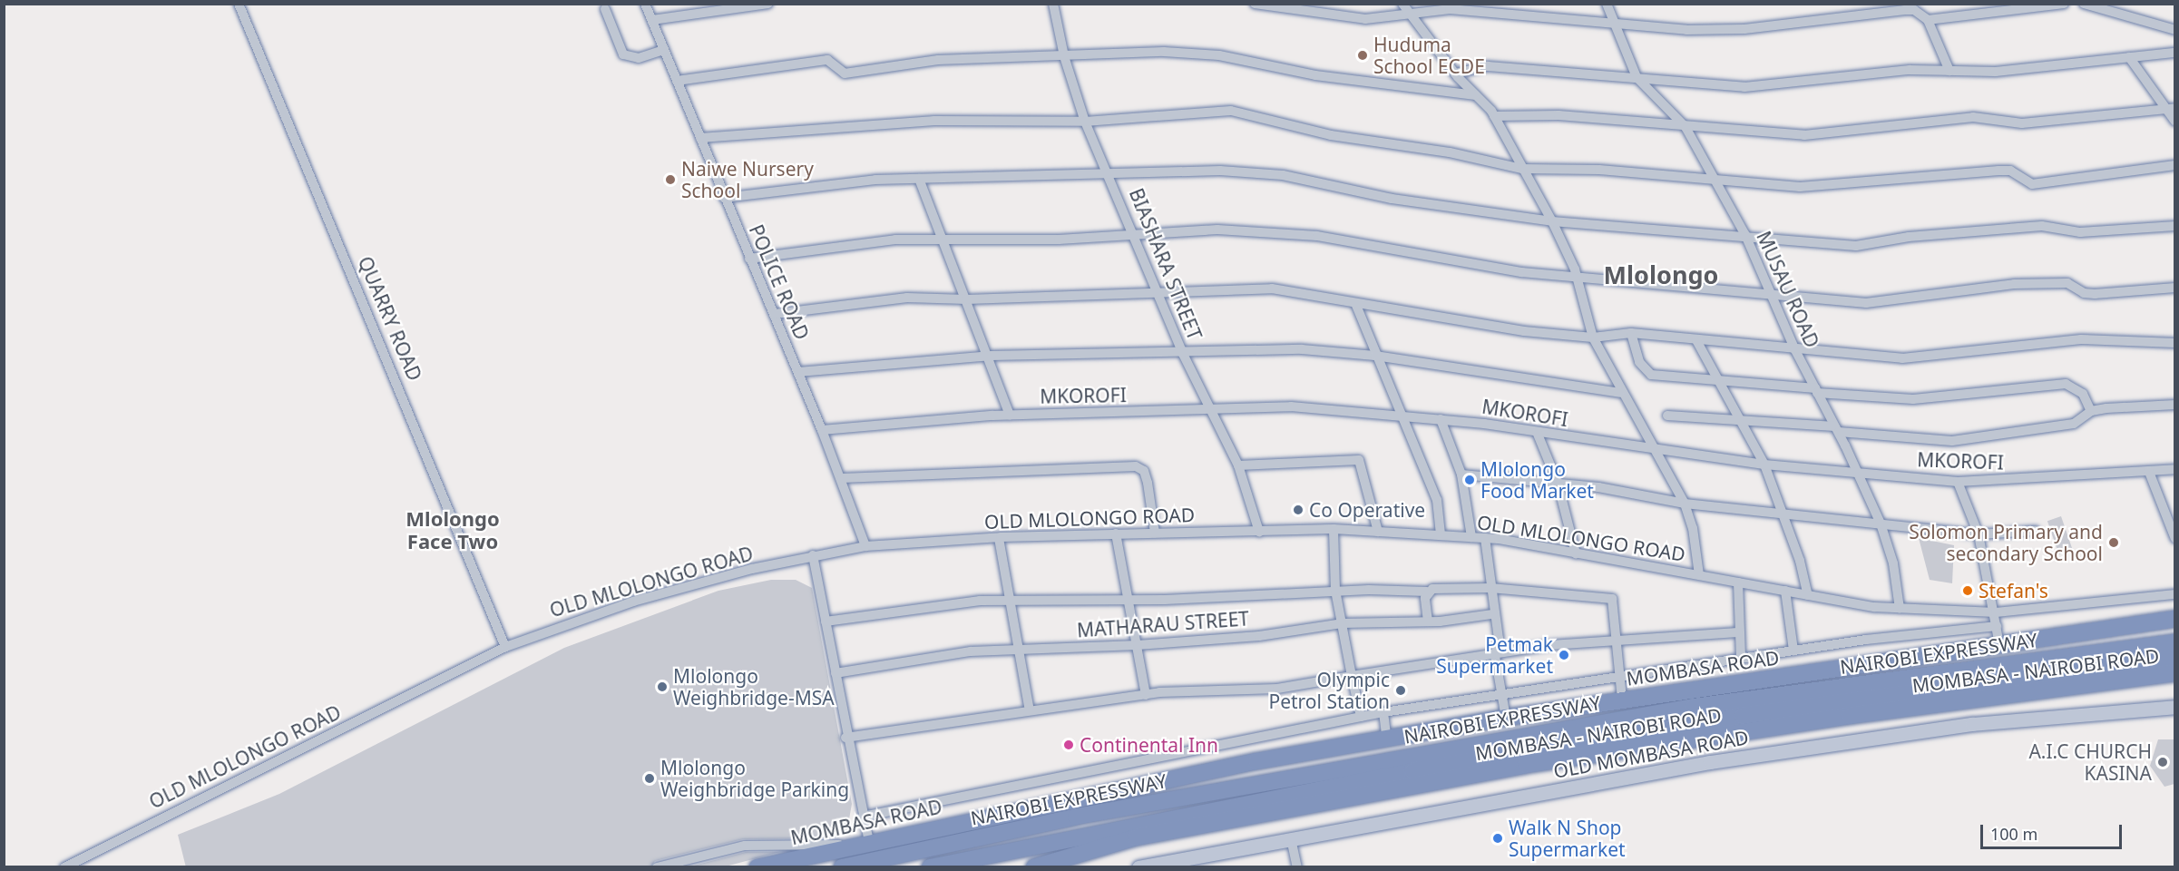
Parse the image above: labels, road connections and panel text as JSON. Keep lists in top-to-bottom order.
{
  "streets": {
    "highway": ["NAIROBI EXPRESSWAY", "MOMBASA ROAD", "MOMBASA - NAIROBI ROAD"],
    "street": [
      "BIASHARA STREET",
      "POLICE ROAD",
      "MUSAU ROAD",
      "QUARRY ROAD",
      "MKOROFI",
      "OLD MLOLONGO ROAD",
      "MATHARAU STREET",
      "OLD MOMBASA ROAD"
    ]
  },
  "crossings": [
    ["BIASHARA STREET", "MKOROFI"],
    ["BIASHARA STREET", "OLD MLOLONGO ROAD"],
    ["POLICE ROAD", "MKOROFI"],
    ["POLICE ROAD", "OLD MLOLONGO ROAD"],
    ["MUSAU ROAD", "MKOROFI"],
    ["MUSAU ROAD", "OLD MLOLONGO ROAD"],
    ["QUARRY ROAD", "OLD MLOLONGO ROAD"]
  ],
  "districts": ["Mlolongo", "Mlolongo Face Two"],
  "places": [
    "Huduma School ECDE",
    "Naiwe Nursery School",
    "Mlolongo Food Market",
    "Co Operative",
    "Solomon Primary and secondary School",
    "Stefan's",
    "Petmak Supermarket",
    "Mlolongo Weighbridge-MSA",
    "Olympic Petrol Station",
    "Continental Inn",
    "A.I.C CHURCH KASINA",
    "Mlolongo Weighbridge Parking",
    "Walk N Shop Supermarket"
  ],
  "scale_bar": "100 m"
}
